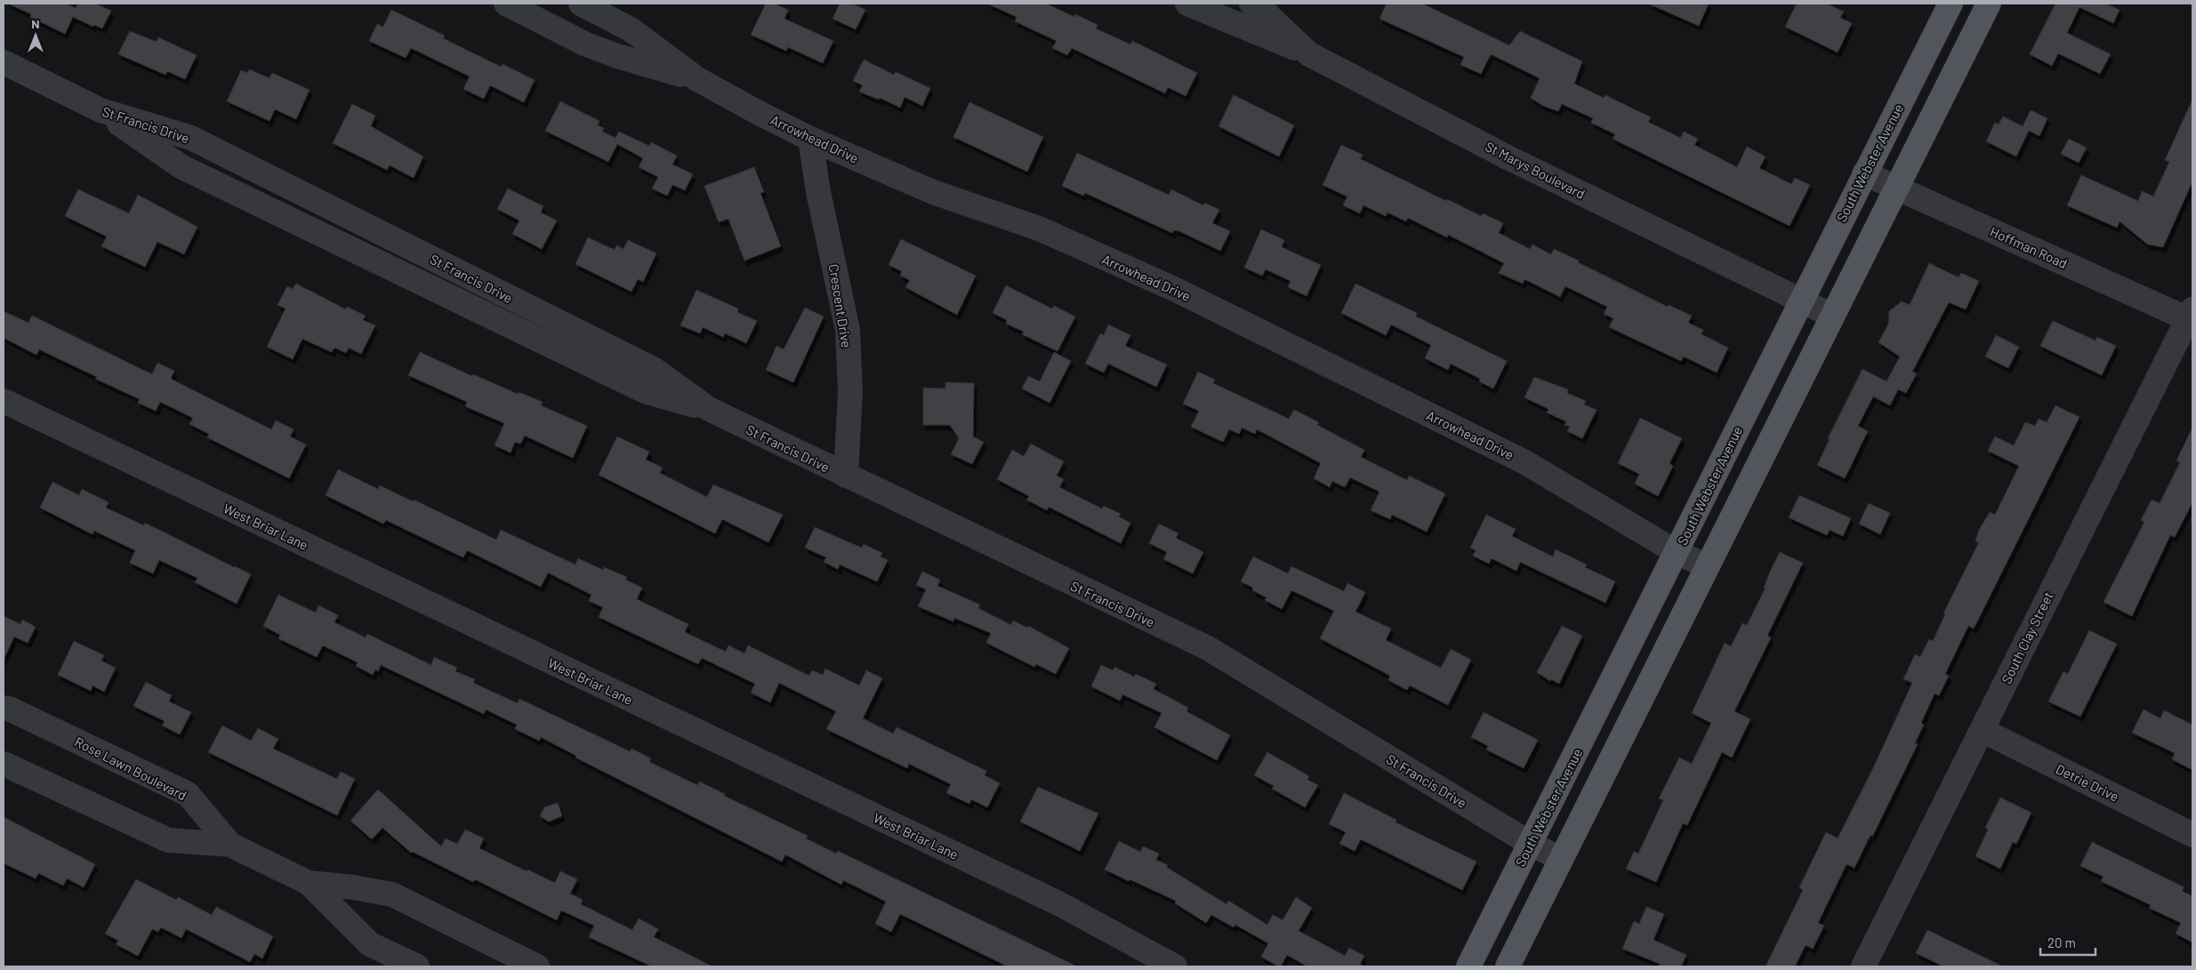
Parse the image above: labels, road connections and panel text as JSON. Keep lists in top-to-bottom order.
{
  "streets": {
    "main road": ["South Webster Avenue"],
    "street": [
      "St Francis Drive",
      "Arrowhead Drive",
      "St Marys Boulevard",
      "Hoffman Road",
      "Crescent Drive",
      "West Briar Lane",
      "South Clay Street",
      "Rose Lawn Boulevard",
      "Detrie Drive"
    ]
  },
  "crossings": [
    ["St Francis Drive", "South Webster Avenue"],
    ["St Francis Drive", "Crescent Drive"],
    ["Arrowhead Drive", "South Webster Avenue"],
    ["Arrowhead Drive", "Crescent Drive"],
    ["South Webster Avenue", "St Marys Boulevard"],
    ["South Webster Avenue", "Hoffman Road"],
    ["Hoffman Road", "South Clay Street"],
    ["South Clay Street", "Detrie Drive"]
  ],
  "scale_bar": "20 m",
  "north": "top"
}
